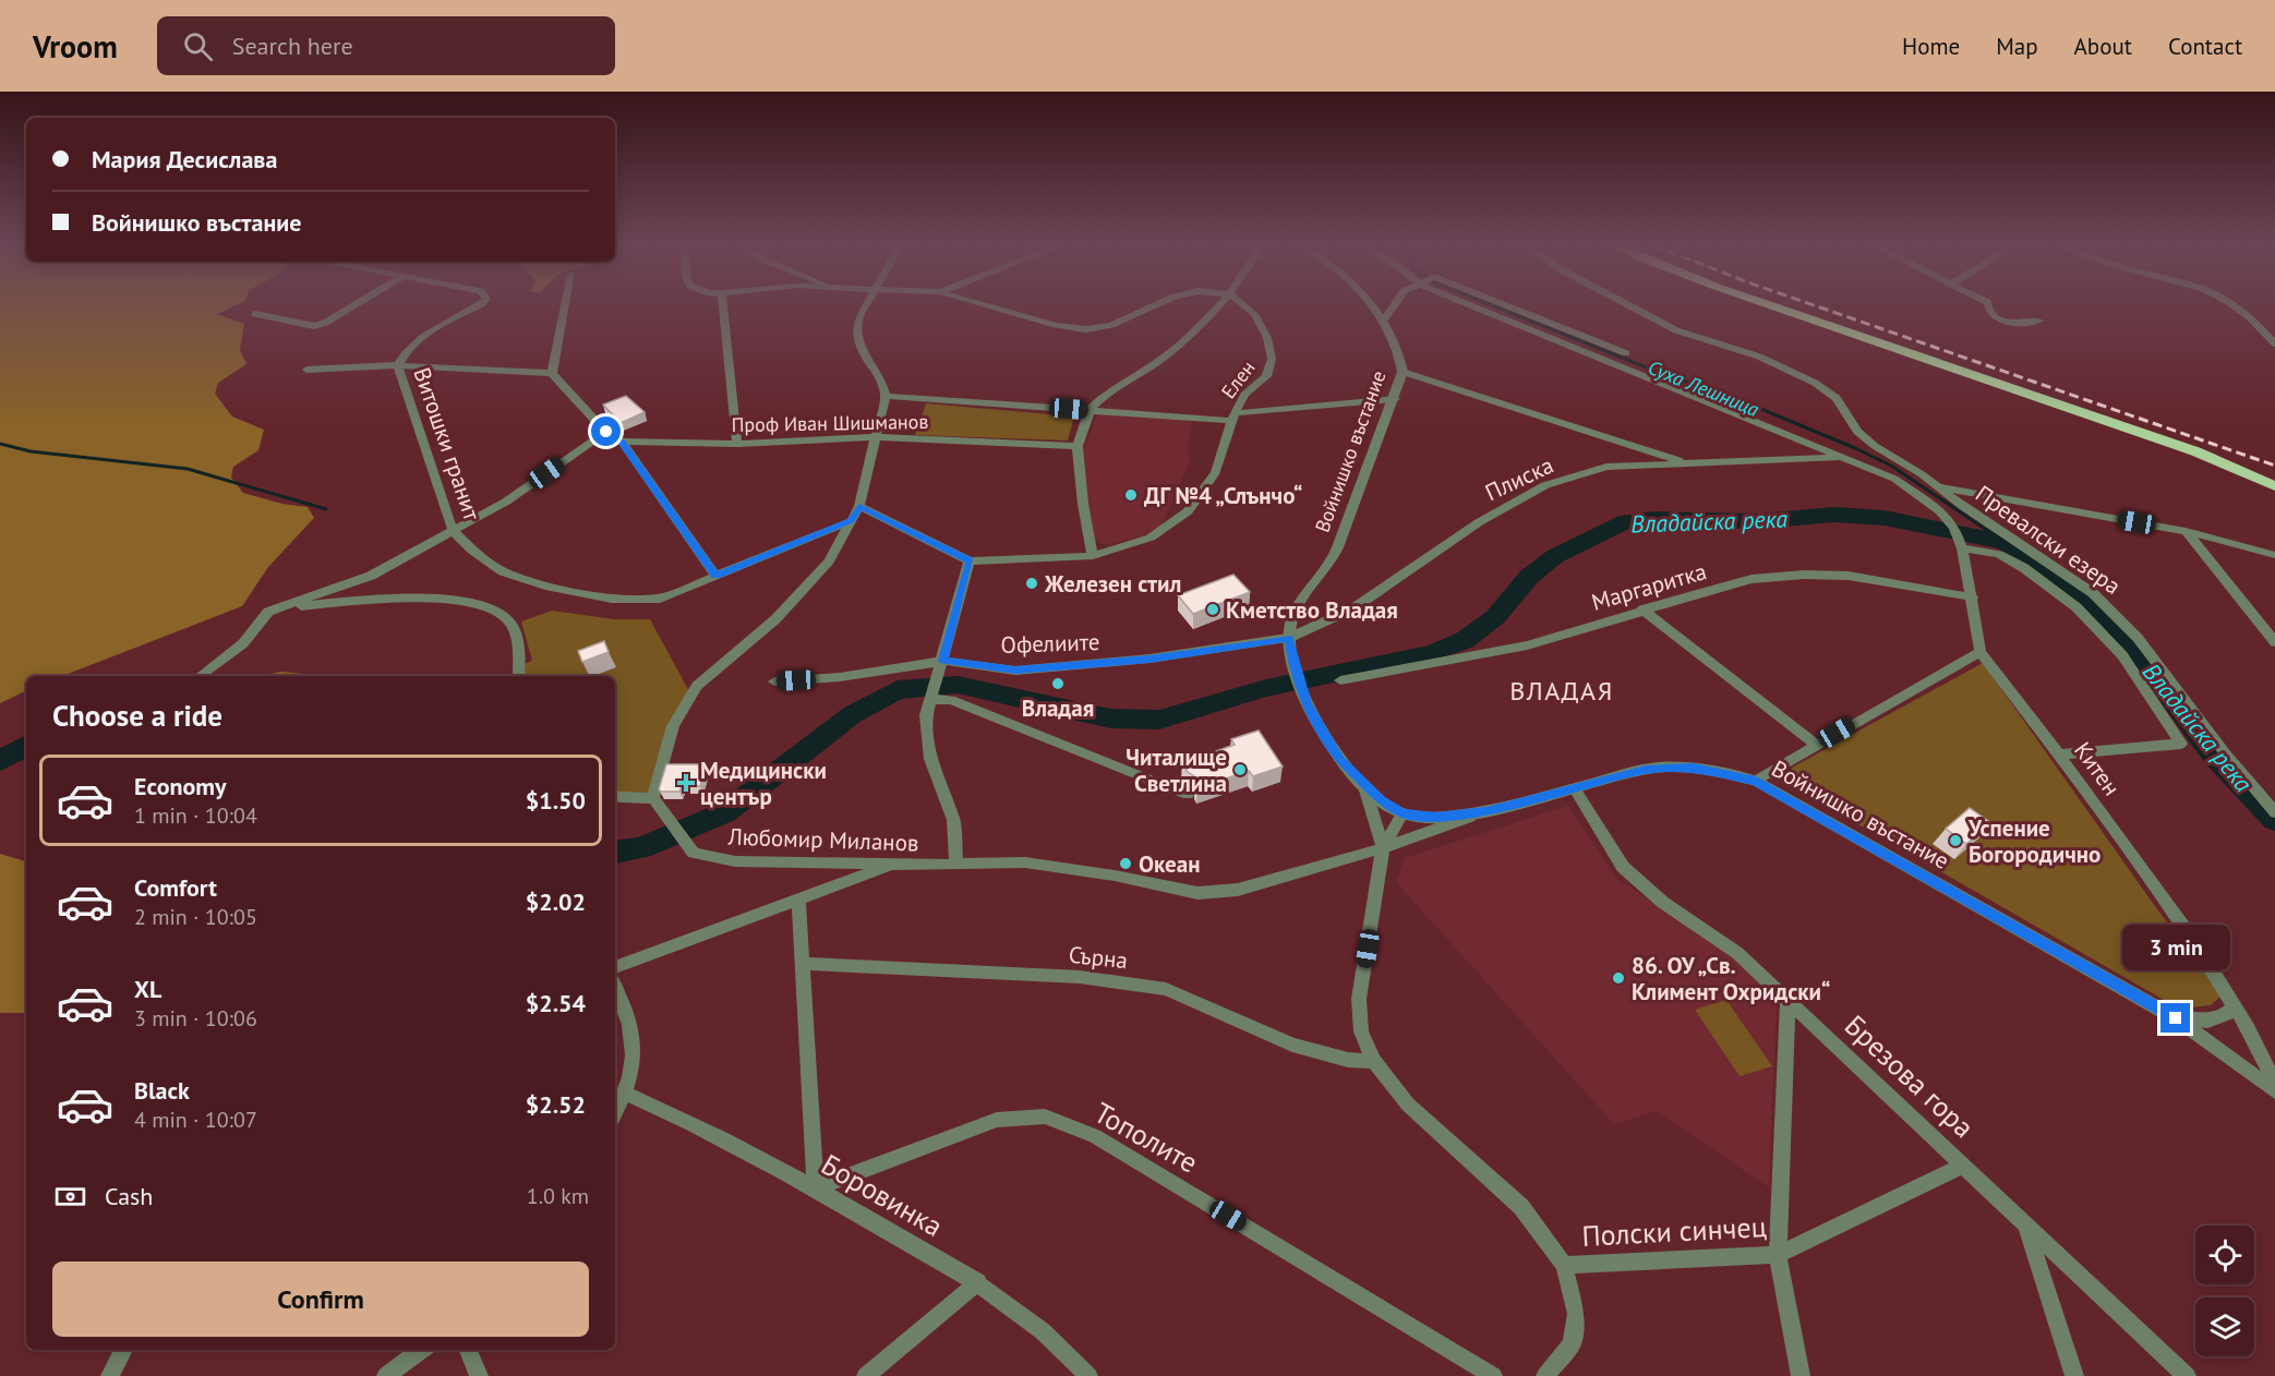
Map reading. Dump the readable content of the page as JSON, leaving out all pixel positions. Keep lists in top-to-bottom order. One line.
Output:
{"streets":{"street":["Елен","Проф Иван Шишманов","Витошки гранит","Войнишко въстание","Плиска","Превалски езера","Маргаритка","Офелиите","Китен","Любомир Миланов","Сърна","Брезова гора","Тополите","Боровинка","Полски синчец"]},"crossings":[["Войнишко въстание","Плиска"],["Войнишко въстание","Офелиите"],["Войнишко въстание","Любомир Миланов"],["Войнишко въстание","Брезова гора"],["Плиска","Офелиите"],["Маргаритка","Китен"],["Брезова гора","Полски синчец"],["Тополите","Боровинка"]],"districts":["ВЛАДАЯ"],"water":["Суха Лешница","Владайска река"],"places":{"other":["ДГ №4 „Слънчо“","Железен стил","Кметство Владая","Владая","Читалище Светлина","Успение Богородично","Океан","86. ОУ „Св. Климент Охридски“"],"health":["Медицински център"]},"page":{"header":"Vroom","search":"Search here","nav":["Home","Map","About","Contact"],"banner":["Мария Десислава","Войнишко въстание"],"heading":"Choose a ride","list":[{"name":"Economy","note":"1 min · 10:04","value":"$1.50"},{"name":"Comfort","note":"2 min · 10:05","value":"$2.02"},{"name":"XL","note":"3 min · 10:06","value":"$2.54"},{"name":"Black","note":"4 min · 10:07","value":"$2.52"}],"bubble":"3 min","pay":["Cash","1.0 km"],"buttons":"Confirm"}}
